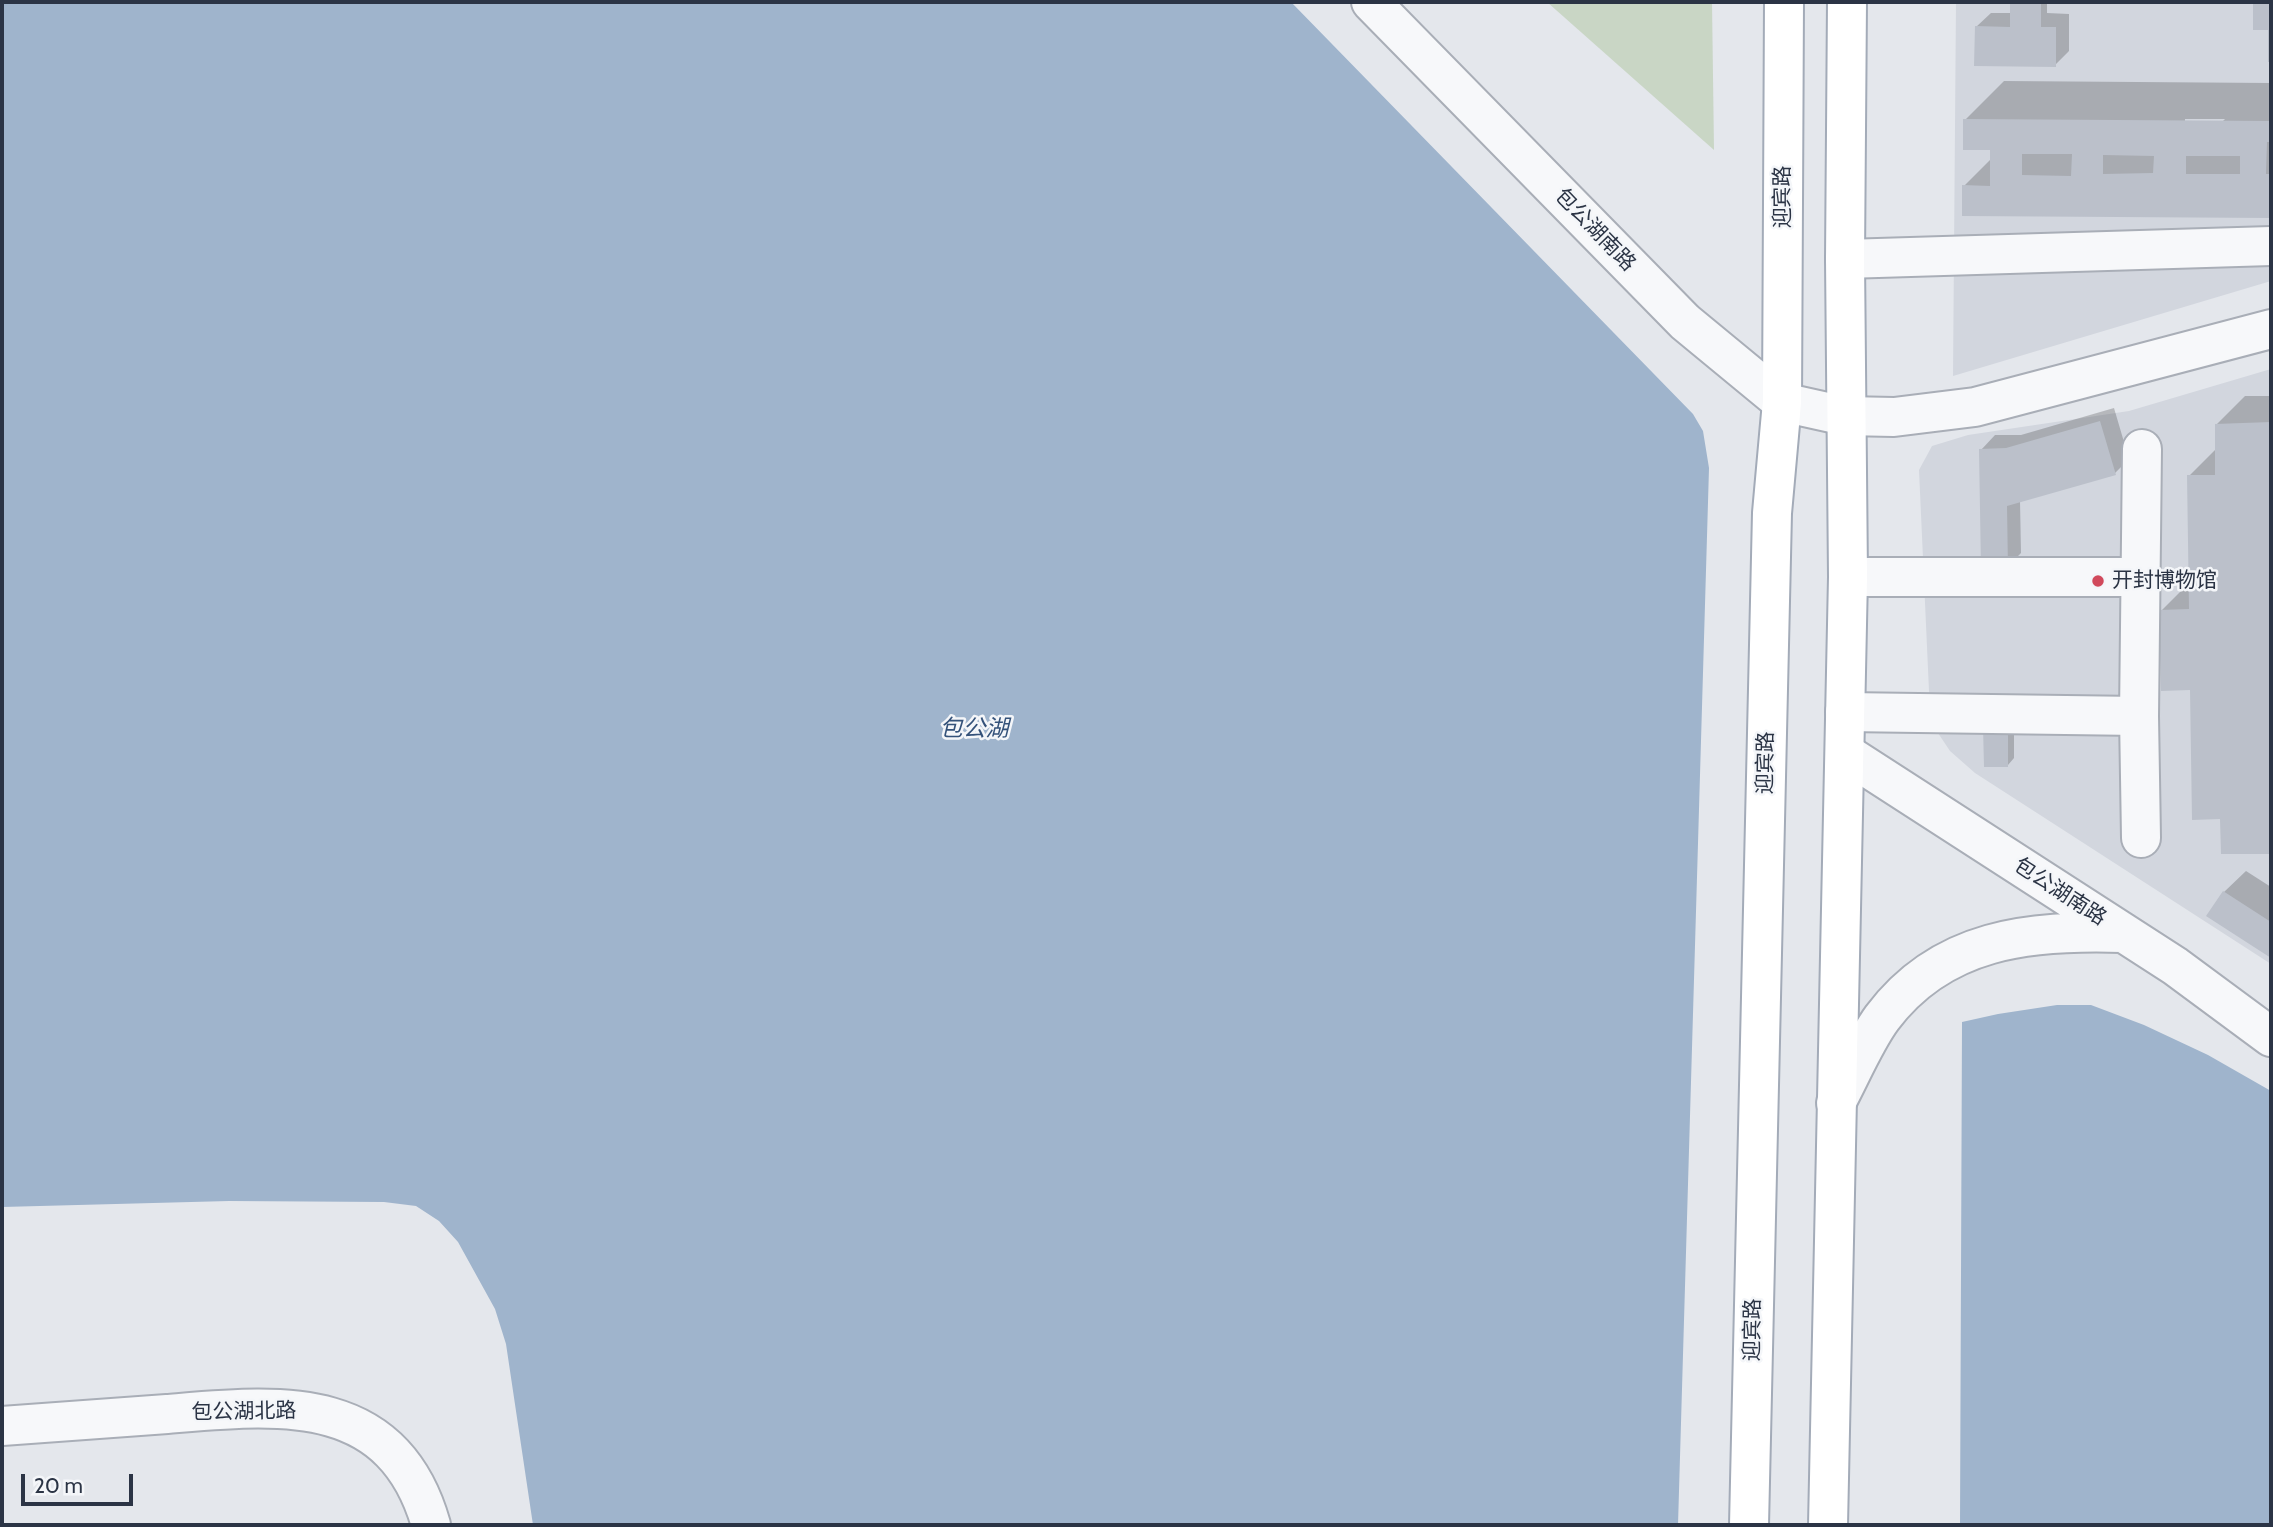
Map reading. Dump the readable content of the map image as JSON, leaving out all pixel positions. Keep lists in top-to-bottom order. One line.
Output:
{"streets":{"main road":["迎宾路"],"street":["包公湖南路","包公湖北路"]},"crossings":[["迎宾路","包公湖南路"]],"water":["包公湖"],"places":["开封博物馆"],"scale_bar":"20 m"}
